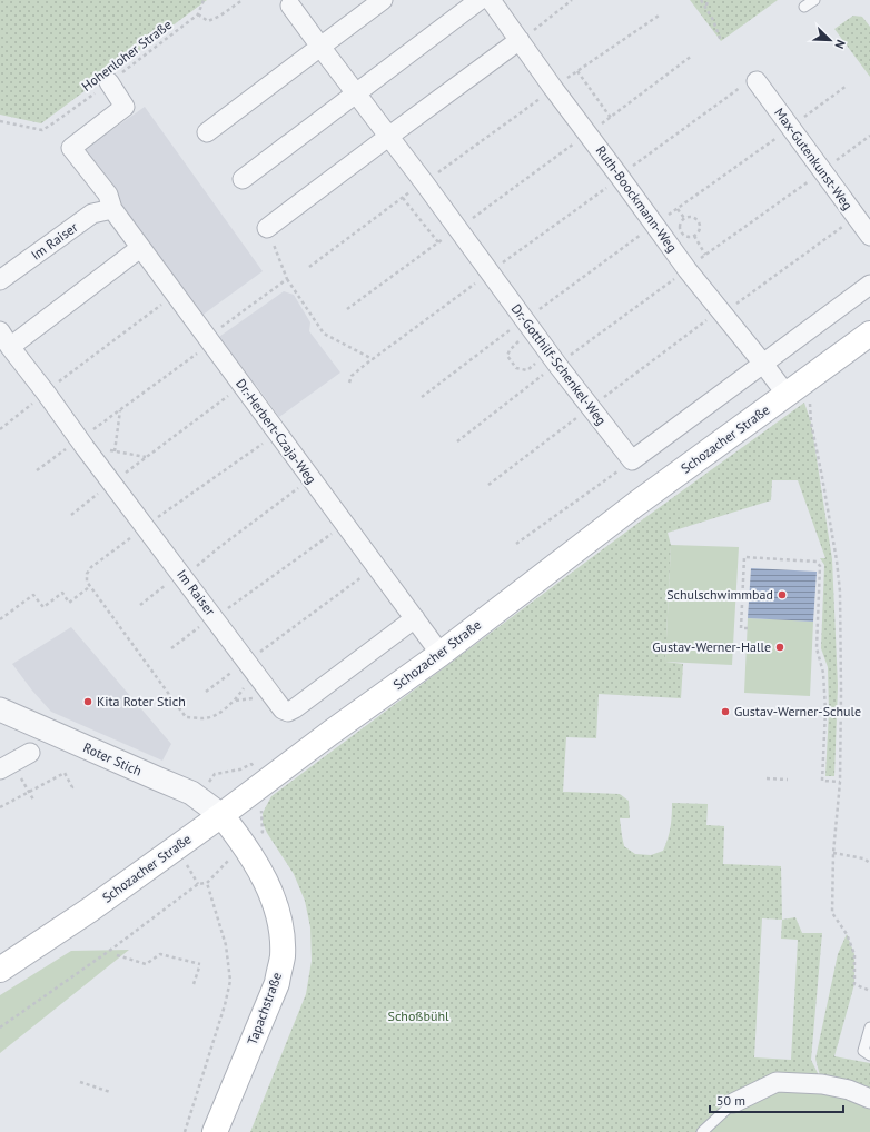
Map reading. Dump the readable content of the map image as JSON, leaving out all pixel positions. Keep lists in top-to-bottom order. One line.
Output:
{"streets":{"main road":["Schozacher Straße","Tapachstraße"],"street":["Max-Gutenkunst-Weg","Ruth-Boockmann-Weg","Im Raiser","Dr.-Gotthilf-Schenkel-Weg","Dr.-Herbert-Czaja-Weg","Roter Stich"],"path":["Hohenloher Straße"]},"crossings":[["Hohenloher Straße","Dr.-Herbert-Czaja-Weg"],["Ruth-Boockmann-Weg","Dr.-Gotthilf-Schenkel-Weg"],["Ruth-Boockmann-Weg","Schozacher Straße"],["Im Raiser","Dr.-Herbert-Czaja-Weg"],["Dr.-Herbert-Czaja-Weg","Schozacher Straße"],["Schozacher Straße","Roter Stich"],["Schozacher Straße","Tapachstraße"],["Roter Stich","Tapachstraße"]],"parks":["Schoßbühl"],"places":["Schulschwimmbad","Gustav-Werner-Halle","Kita Roter Stich","Gustav-Werner-Schule"],"scale_bar":"50 m","north":"bottom right"}
